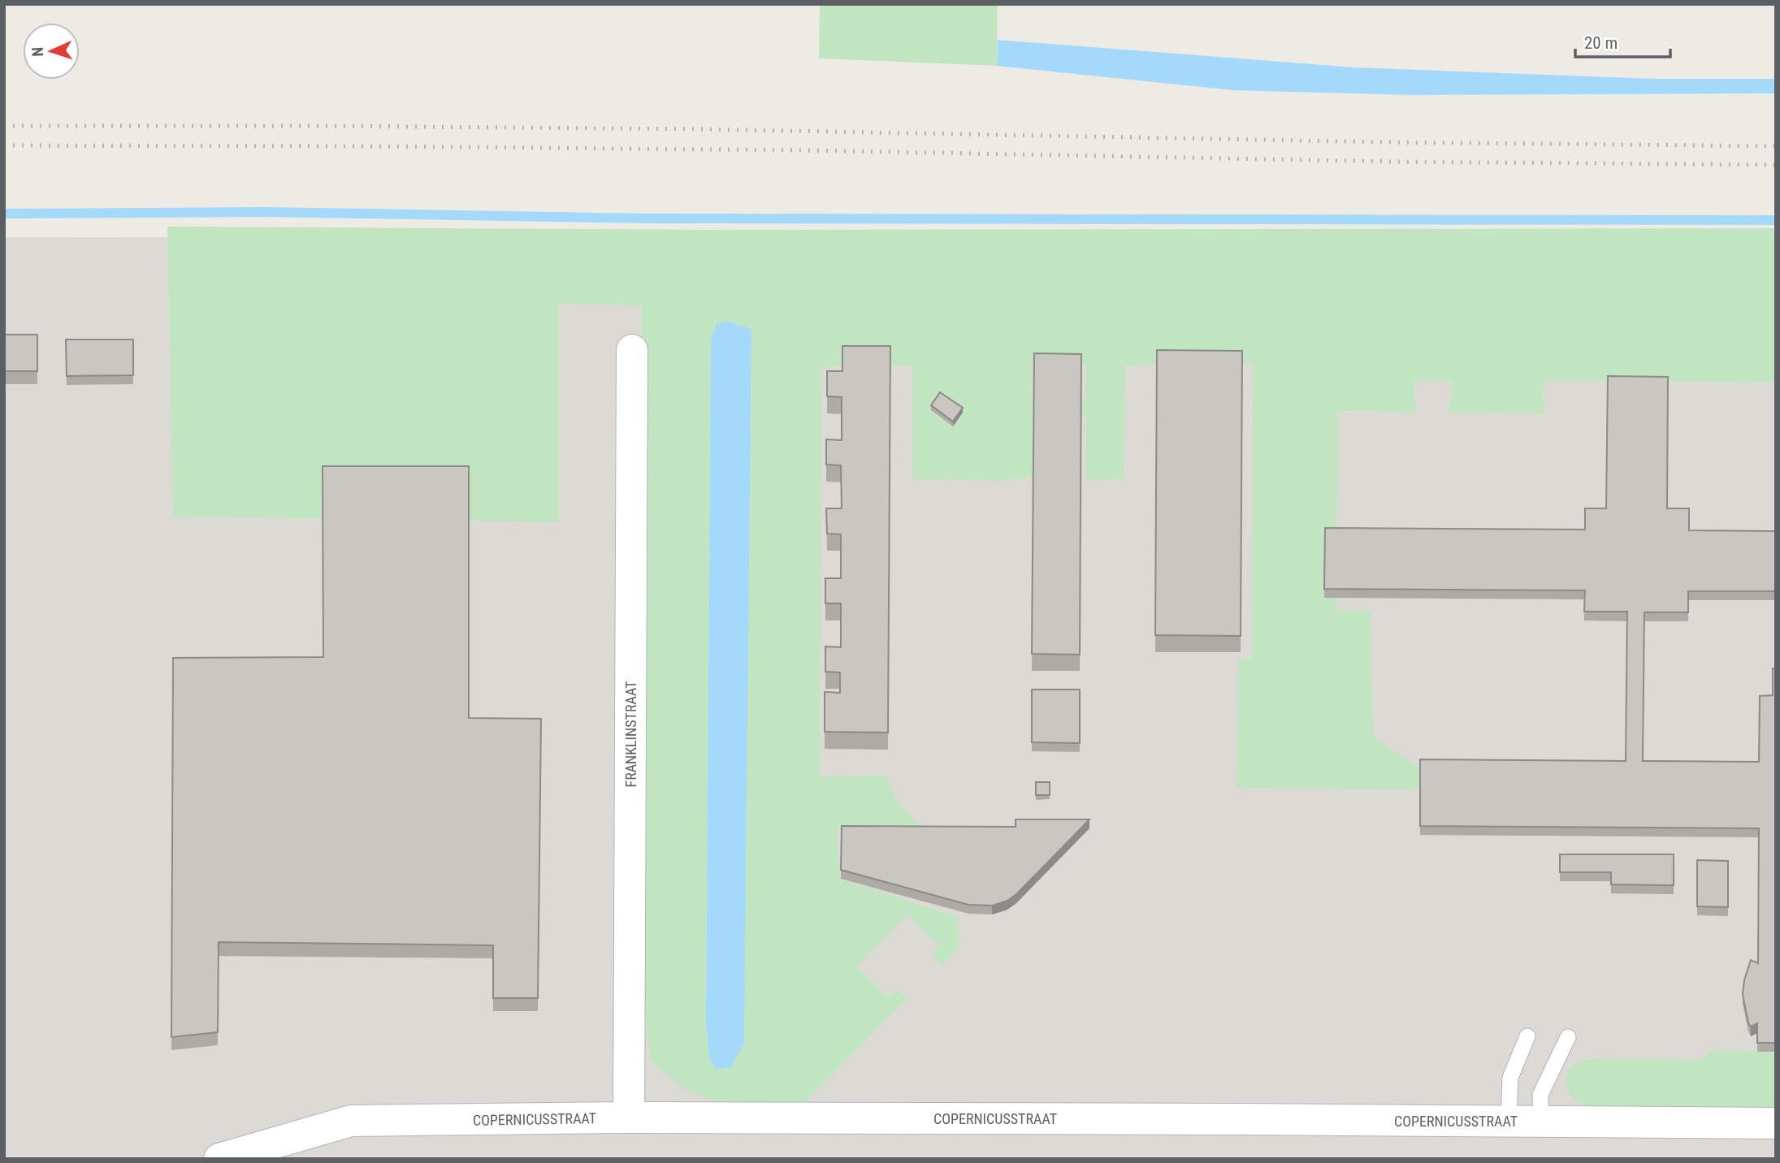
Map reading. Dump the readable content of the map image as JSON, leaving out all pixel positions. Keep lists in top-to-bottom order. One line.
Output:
{"streets":{"street":["FRANKLINSTRAAT","COPERNICUSSTRAAT"]},"crossings":[["FRANKLINSTRAAT","COPERNICUSSTRAAT"]],"scale_bar":"20 m","north":"left"}
